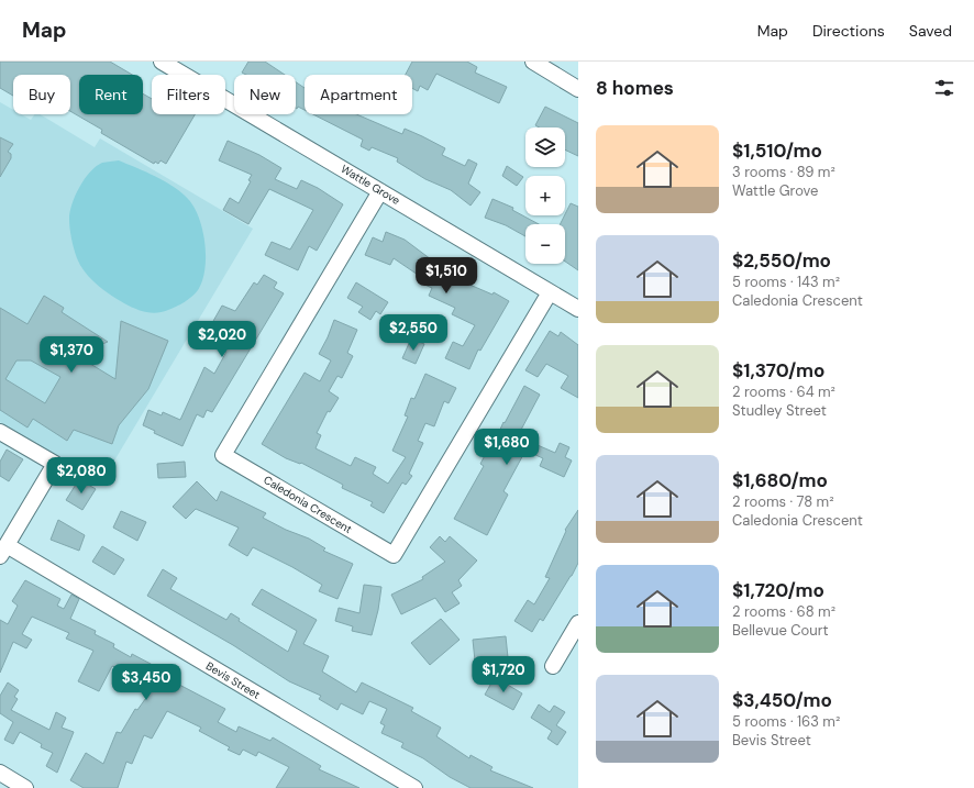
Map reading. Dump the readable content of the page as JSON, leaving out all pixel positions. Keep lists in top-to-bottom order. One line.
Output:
{"streets":{"street":["Wattle Grove","Caledonia Crescent","Bevis Street"]},"crossings":[["Wattle Grove","Caledonia Crescent"]],"page":{"header":"Map","nav":["Map","Directions","Saved"],"heading":"8 homes","chip":["Buy","Rent","Filters","New","Apartment"],"list":[{"name":"$1,510/mo","note":"3 rooms · 89 m² · Wattle Grove"},{"name":"$2,550/mo","note":"5 rooms · 143 m² · Caledonia Crescent"},{"name":"$1,370/mo","note":"2 rooms · 64 m² · Studley Street"},{"name":"$1,680/mo","note":"2 rooms · 78 m² · Caledonia Crescent"},{"name":"$1,720/mo","note":"2 rooms · 68 m² · Bellevue Court"},{"name":"$3,450/mo","note":"5 rooms · 163 m² · Bevis Street"}],"map_buttons":["+","−"],"price":["$1,510","$2,550","$2,020","$1,370","$1,680","$2,080","$1,720","$3,450"]}}
